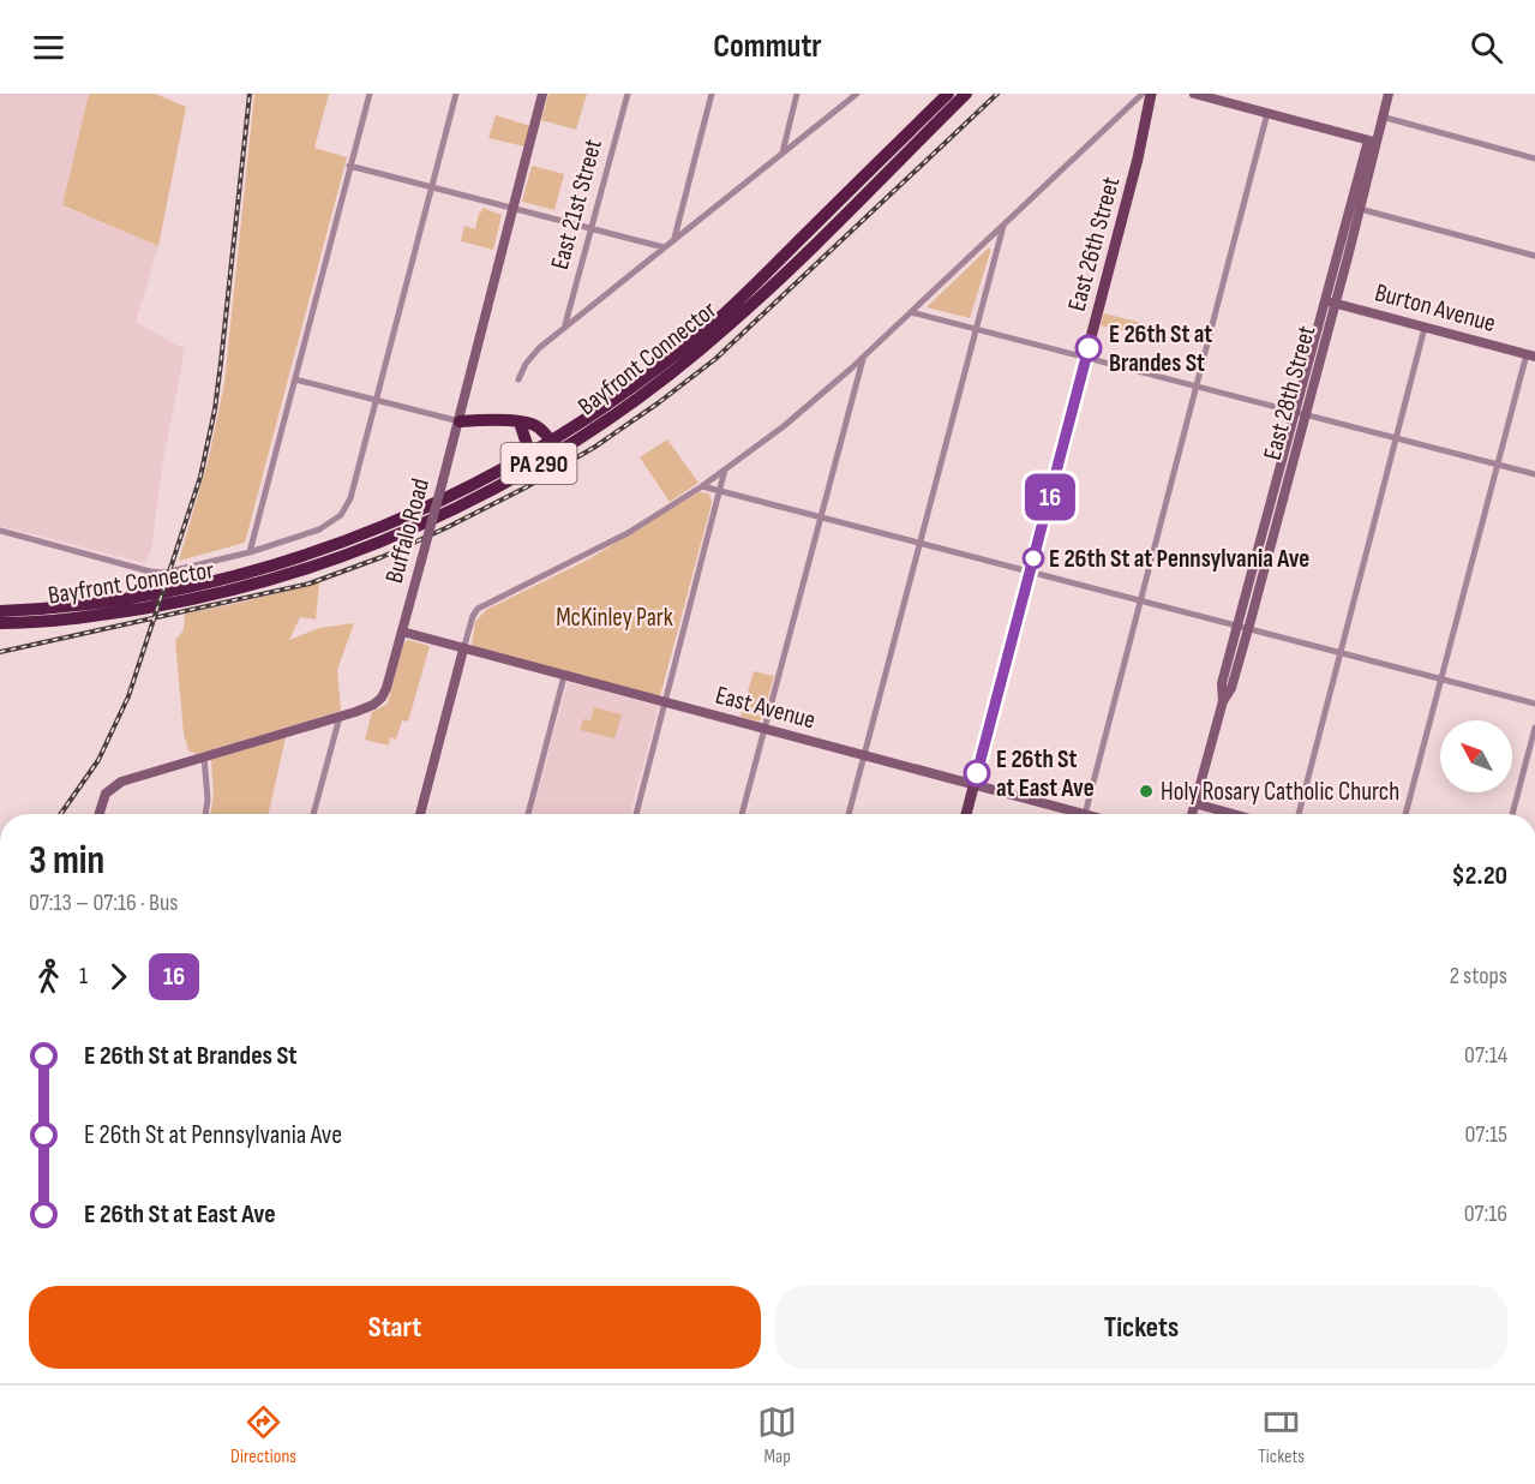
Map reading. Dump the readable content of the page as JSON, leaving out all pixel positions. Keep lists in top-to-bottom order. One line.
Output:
{"streets":{"highway":["Bayfront Connector","PA 290"],"main road":["East 26th Street"],"street":["East 21st Street","Burton Avenue","East 28th Street","Buffalo Road","East Avenue"]},"crossings":[["East 26th Street","East Avenue"],["Burton Avenue","East 28th Street"],["Buffalo Road","East Avenue"]],"parks":["McKinley Park"],"places":["E 26th St at Brandes St","E 26th St at Pennsylvania Ave","E 26th St at East Ave","Holy Rosary Catholic Church"],"lines":["bus line 16"],"north":"top left","page":{"header":"Commutr","on_map":"16","heading":["3 min","07:13 – 07:16 · Bus","$2.20"],"legs":["1","16","2 stops"],"list":[{"name":"E 26th St at Brandes St","value":"07:14"},{"name":"E 26th St at Pennsylvania Ave","value":"07:15"},{"name":"E 26th St at East Ave","value":"07:16"}],"buttons":["Start","Tickets"],"tabs":["Directions","Map","Tickets"]}}
